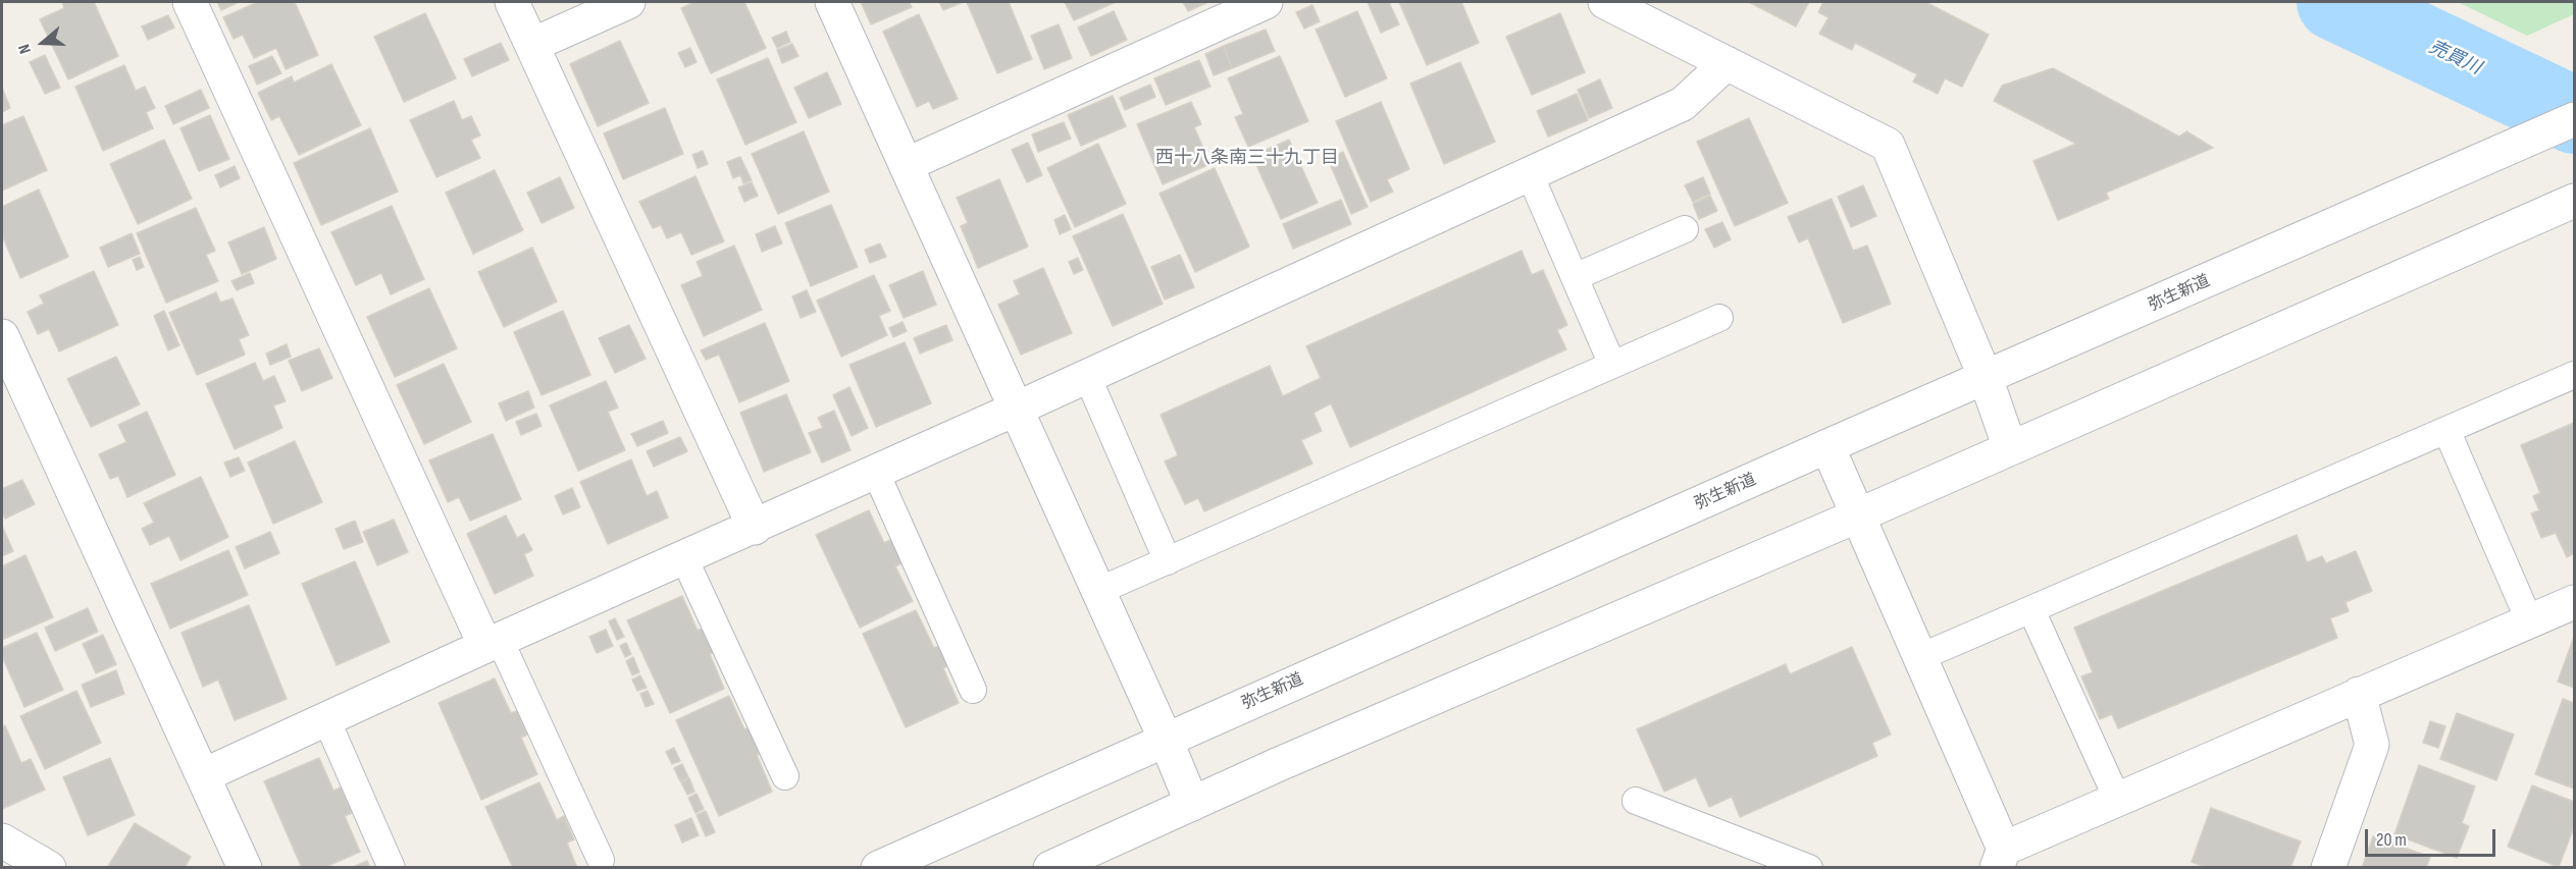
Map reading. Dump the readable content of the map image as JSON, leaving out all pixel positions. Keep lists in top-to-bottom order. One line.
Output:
{"streets":{"street":["弥生新道"]},"districts":["西十八条南三十九丁目"],"water":["売買川"],"scale_bar":"20 m","north":"left"}
